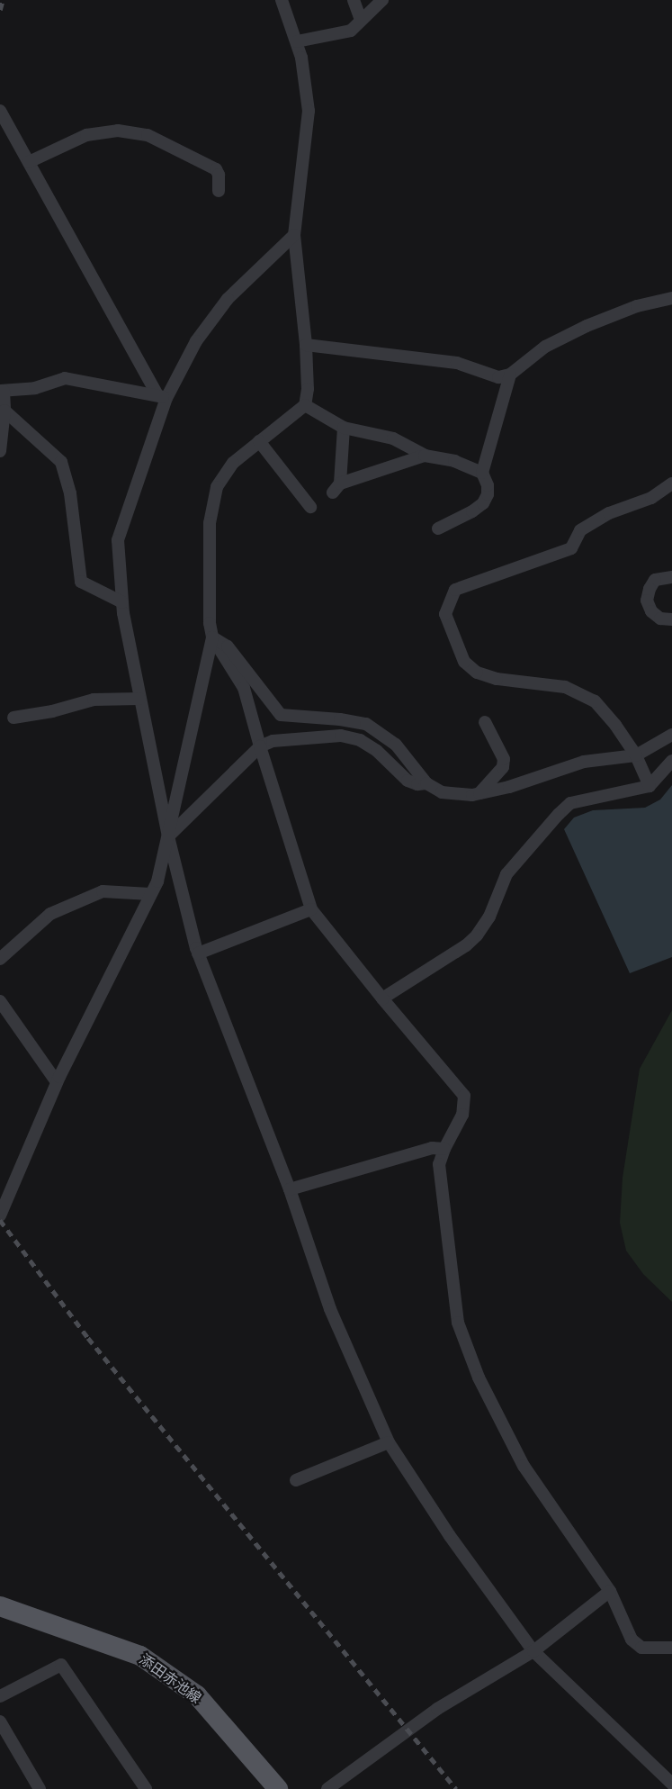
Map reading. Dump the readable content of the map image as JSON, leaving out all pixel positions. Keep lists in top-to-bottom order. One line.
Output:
{"streets":{"main road":["添田赤池線"]}}
